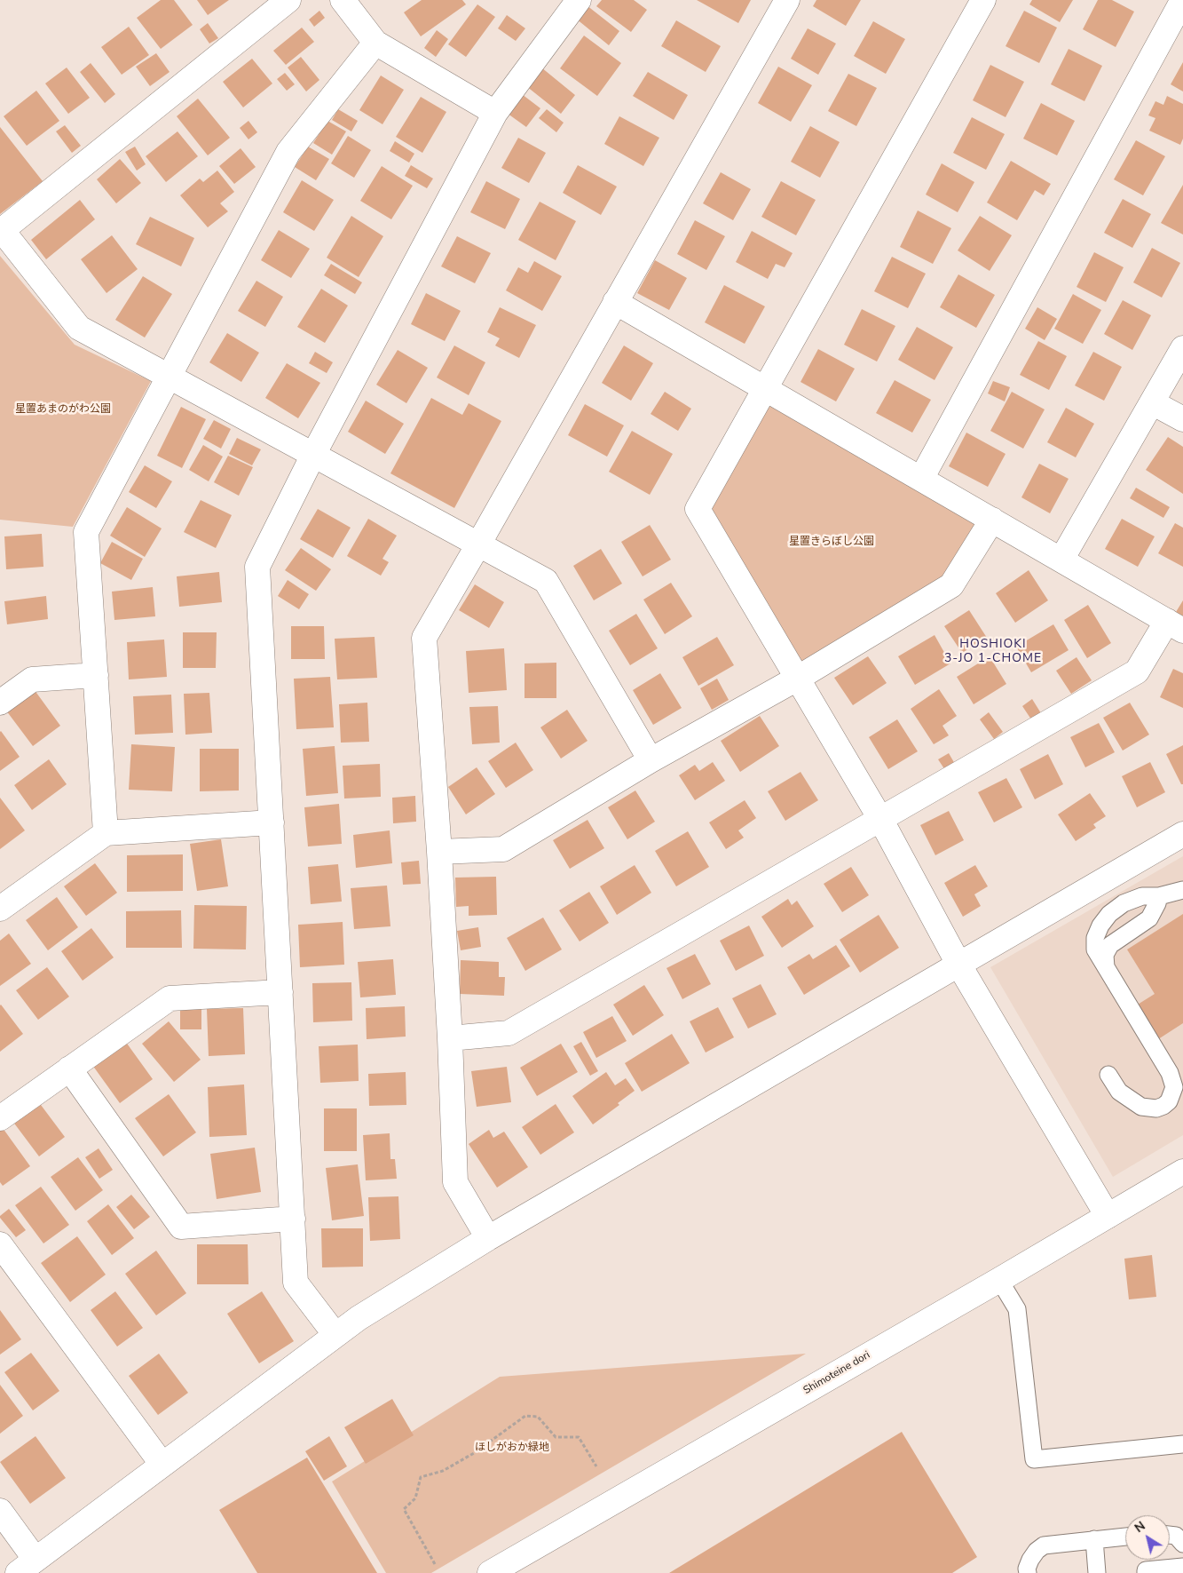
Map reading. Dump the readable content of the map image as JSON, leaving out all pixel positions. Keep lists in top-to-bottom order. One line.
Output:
{"streets":{"street":["Shimoteine dori"]},"districts":["HOSHIOKI 3-JO 1-CHOME"],"parks":["星置あまのがわ公園","星置きらぼし公園","ほしがおか緑地"],"north":"top left"}
